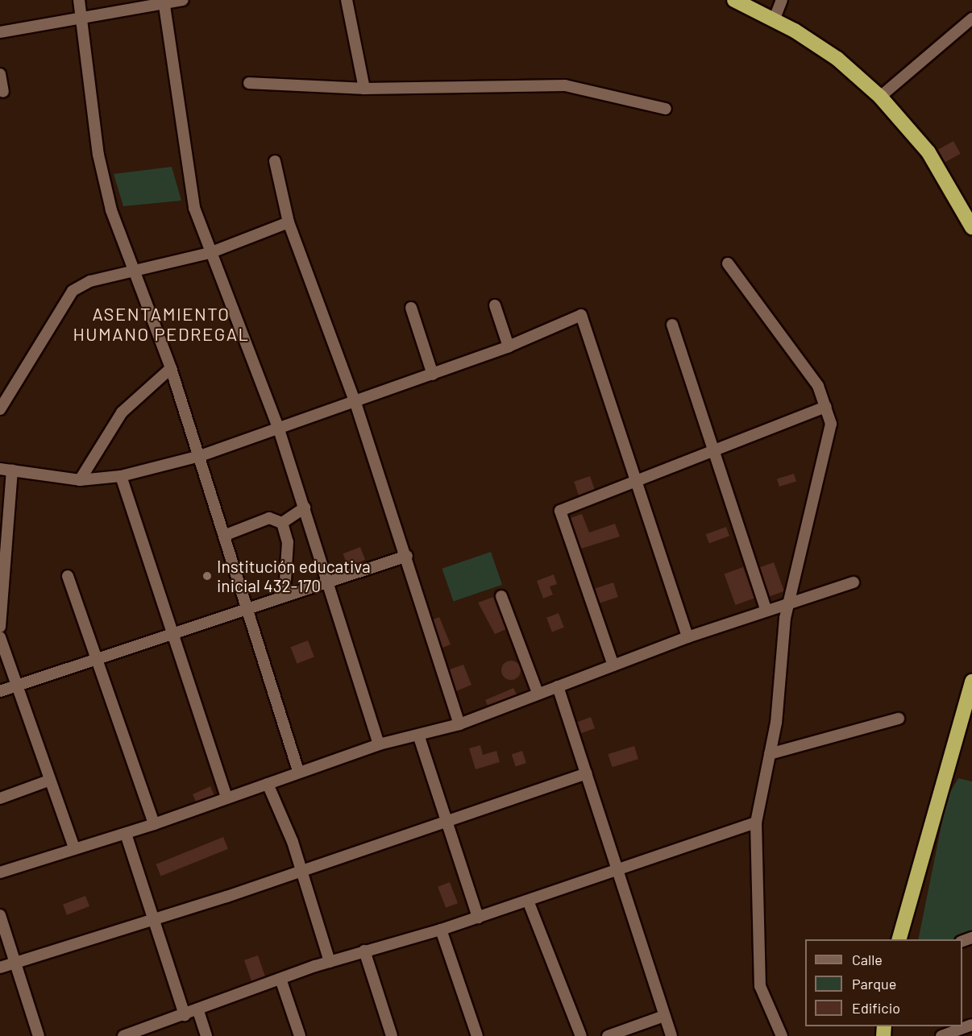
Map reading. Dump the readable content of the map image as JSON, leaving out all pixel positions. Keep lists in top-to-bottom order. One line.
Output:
{"districts":["ASENTAMIENTO HUMANO PEDREGAL"],"places":["Institución educativa inicial 432-170"],"legend":["Calle","Parque","Edificio"]}
